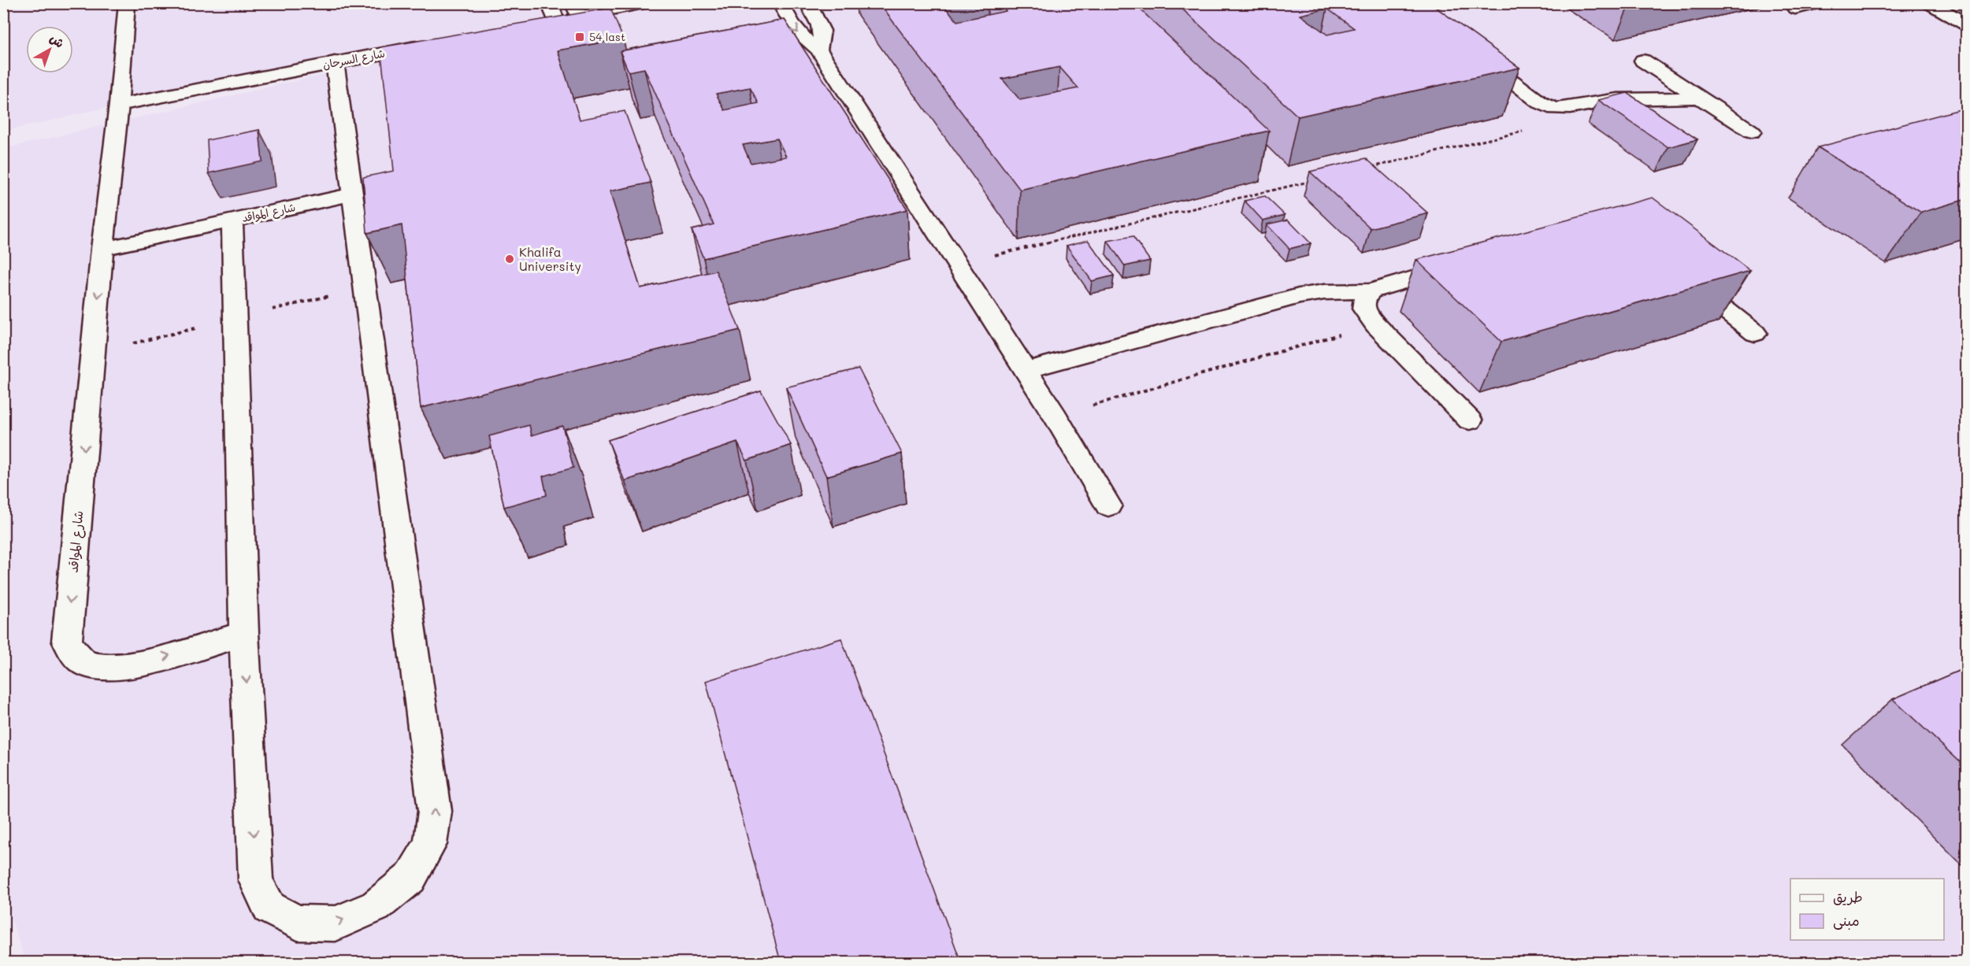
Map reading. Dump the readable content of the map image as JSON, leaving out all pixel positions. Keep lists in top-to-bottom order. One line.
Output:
{"streets":{"street":["شارع السرحان","شارع المواقد"]},"crossings":[["شارع السرحان","شارع المواقد"]],"places":{"transit":["54 last"],"other":["Khalifa University"]},"legend":["طريق","مبنى"],"north":"top right"}
